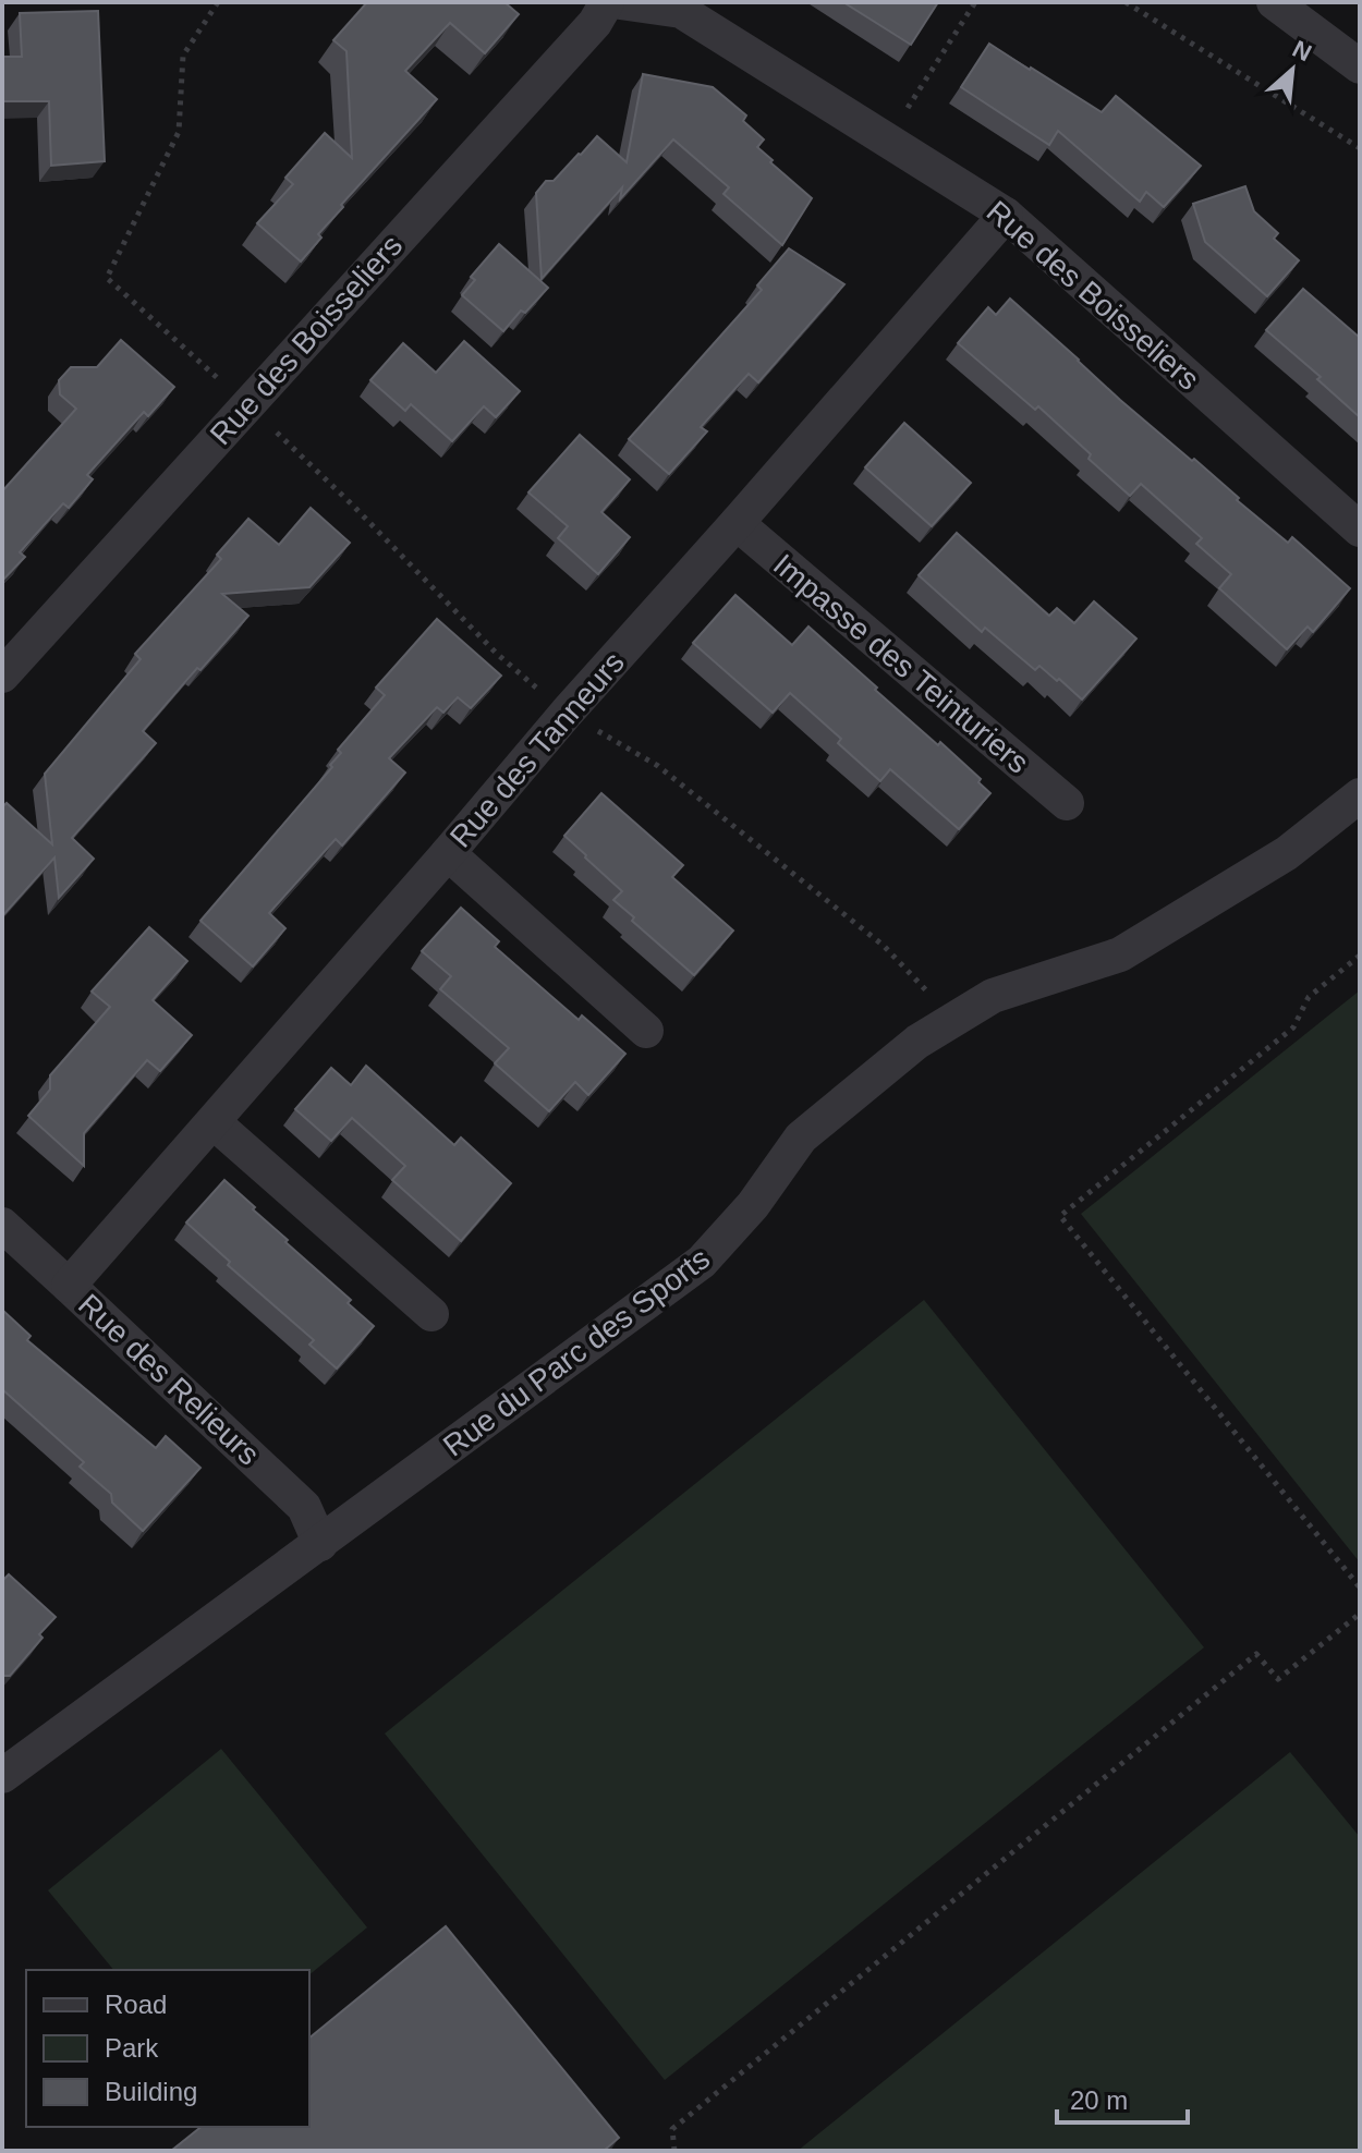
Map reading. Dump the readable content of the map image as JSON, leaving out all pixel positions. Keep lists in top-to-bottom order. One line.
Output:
{"streets":{"street":["Rue des Boisseliers","Impasse des Teinturiers","Rue des Tanneurs","Rue du Parc des Sports","Rue des Relieurs"]},"crossings":[["Rue des Boisseliers","Rue des Tanneurs"],["Impasse des Teinturiers","Rue des Tanneurs"],["Rue des Tanneurs","Rue des Relieurs"],["Rue du Parc des Sports","Rue des Relieurs"]],"legend":["Road","Park","Building"],"scale_bar":"20 m","north":"top right"}
